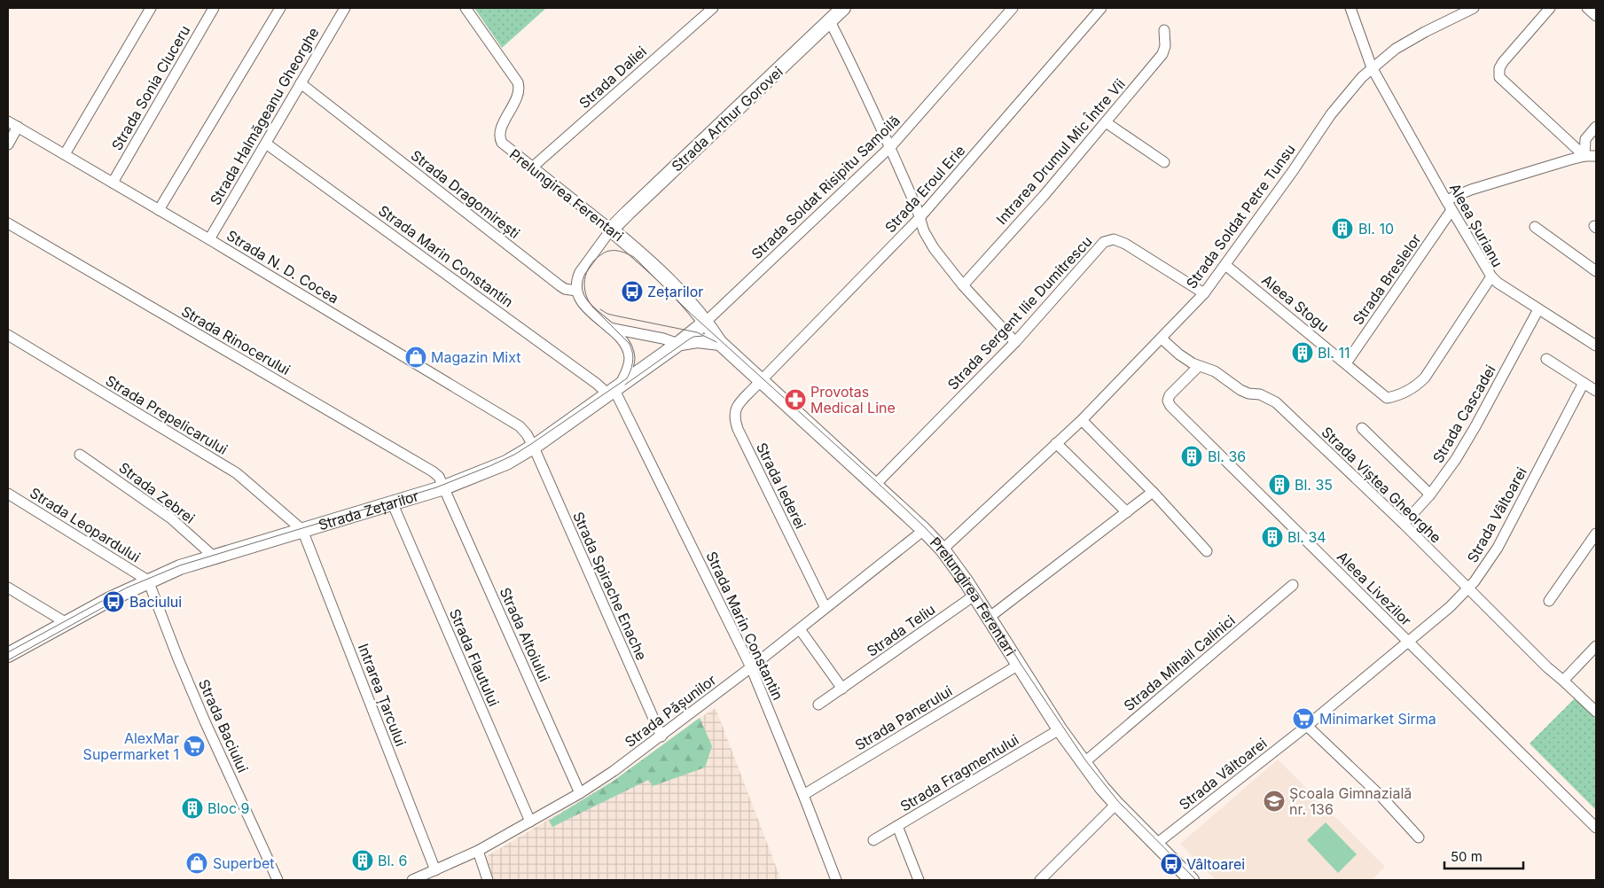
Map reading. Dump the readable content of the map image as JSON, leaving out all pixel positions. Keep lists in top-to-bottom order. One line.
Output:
{"streets":{"main road":["Strada Arthur Gorovei","Prelungirea Ferentari","Strada Zețarilor"],"street":["Strada Daliei","Strada Sonia Cluceru","Strada Halmăgeanu Gheorghe","Intrarea Drumul Mic Între Vii","Strada Soldat Risipitu Samoilă","Strada Eroul Erie","Strada Dragomirești","Strada Soldat Petre Tunsu","Aleea Șurianu","Strada Marin Constantin","Strada N. D. Cocea","Strada Breslelor","Aleea Stogu","Strada Sergent Ilie Dumitrescu","Strada Rinocerului","Strada Cascadei","Strada Prepelicarului","Strada Viștea Gheorghe","Strada Iederei","Strada Zebrei","Strada Vâltoarei","Strada Leopardului","Strada Spirache Enache","Aleea Livezilor","Strada Teliu","Strada Altoiului","Strada Flautului","Strada Mihail Calinici","Intrarea Țarcului","Strada Pășunilor","Strada Panerului","Strada Baciului","Strada Fragmentului"]},"crossings":[["Strada Daliei","Prelungirea Ferentari"],["Strada Sonia Cluceru","Strada N. D. Cocea"],["Strada Halmăgeanu Gheorghe","Strada Dragomirești"],["Strada Halmăgeanu Gheorghe","Strada Marin Constantin"],["Strada Halmăgeanu Gheorghe","Strada N. D. Cocea"],["Strada Arthur Gorovei","Prelungirea Ferentari"],["Strada Soldat Risipitu Samoilă","Prelungirea Ferentari"],["Strada Soldat Risipitu Samoilă","Strada Zețarilor"],["Strada Eroul Erie","Prelungirea Ferentari"],["Strada Eroul Erie","Strada Iederei"],["Prelungirea Ferentari","Strada Soldat Petre Tunsu"],["Prelungirea Ferentari","Strada Sergent Ilie Dumitrescu"],["Prelungirea Ferentari","Strada Iederei"],["Prelungirea Ferentari","Strada Zețarilor"],["Prelungirea Ferentari","Strada Vâltoarei"],["Prelungirea Ferentari","Strada Teliu"],["Prelungirea Ferentari","Strada Mihail Calinici"],["Prelungirea Ferentari","Strada Pășunilor"],["Prelungirea Ferentari","Strada Panerului"],["Prelungirea Ferentari","Strada Fragmentului"],["Strada Soldat Petre Tunsu","Aleea Șurianu"],["Strada Soldat Petre Tunsu","Aleea Stogu"],["Strada Soldat Petre Tunsu","Strada Sergent Ilie Dumitrescu"],["Strada Soldat Petre Tunsu","Strada Viștea Gheorghe"],["Aleea Șurianu","Strada Breslelor"],["Aleea Șurianu","Aleea Stogu"],["Strada Marin Constantin","Strada Zețarilor"],["Strada Marin Constantin","Strada Pășunilor"],["Strada Marin Constantin","Strada Panerului"],["Strada N. D. Cocea","Strada Zețarilor"],["Strada N. D. Cocea","Strada Spirache Enache"],["Strada Breslelor","Aleea Stogu"],["Strada Rinocerului","Strada Zețarilor"],["Strada Rinocerului","Strada Altoiului"],["Strada Cascadei","Strada Viștea Gheorghe"],["Strada Prepelicarului","Strada Zețarilor"],["Strada Prepelicarului","Intrarea Țarcului"],["Strada Viștea Gheorghe","Strada Vâltoarei"],["Strada Viștea Gheorghe","Aleea Livezilor"],["Strada Iederei","Strada Pășunilor"],["Strada Zebrei","Strada Zețarilor"],["Strada Zețarilor","Strada Leopardului"],["Strada Zețarilor","Strada Spirache Enache"],["Strada Zețarilor","Strada Altoiului"],["Strada Zețarilor","Strada Flautului"],["Strada Zețarilor","Intrarea Țarcului"],["Strada Zețarilor","Strada Baciului"],["Strada Vâltoarei","Aleea Livezilor"],["Strada Leopardului","Strada Baciului"],["Strada Spirache Enache","Strada Pășunilor"],["Strada Altoiului","Strada Pășunilor"],["Strada Flautului","Strada Pășunilor"],["Intrarea Țarcului","Strada Pășunilor"]],"places":{"building":["Bl. 10","Bl. 11","Bl. 36","Bl. 35","Bl. 34","Bloc 9","Bl. 6"],"bus stop":["Zețarilor","Baciului","Vâltoarei"],"shop":["Magazin Mixt","Superbet"],"pharmacy":["Provotas Medical Line"],"supermarket":["Minimarket Sirma","AlexMar Supermarket 1"],"school or university":["Școala Gimnazială nr. 136"]},"scale_bar":"50 m"}
